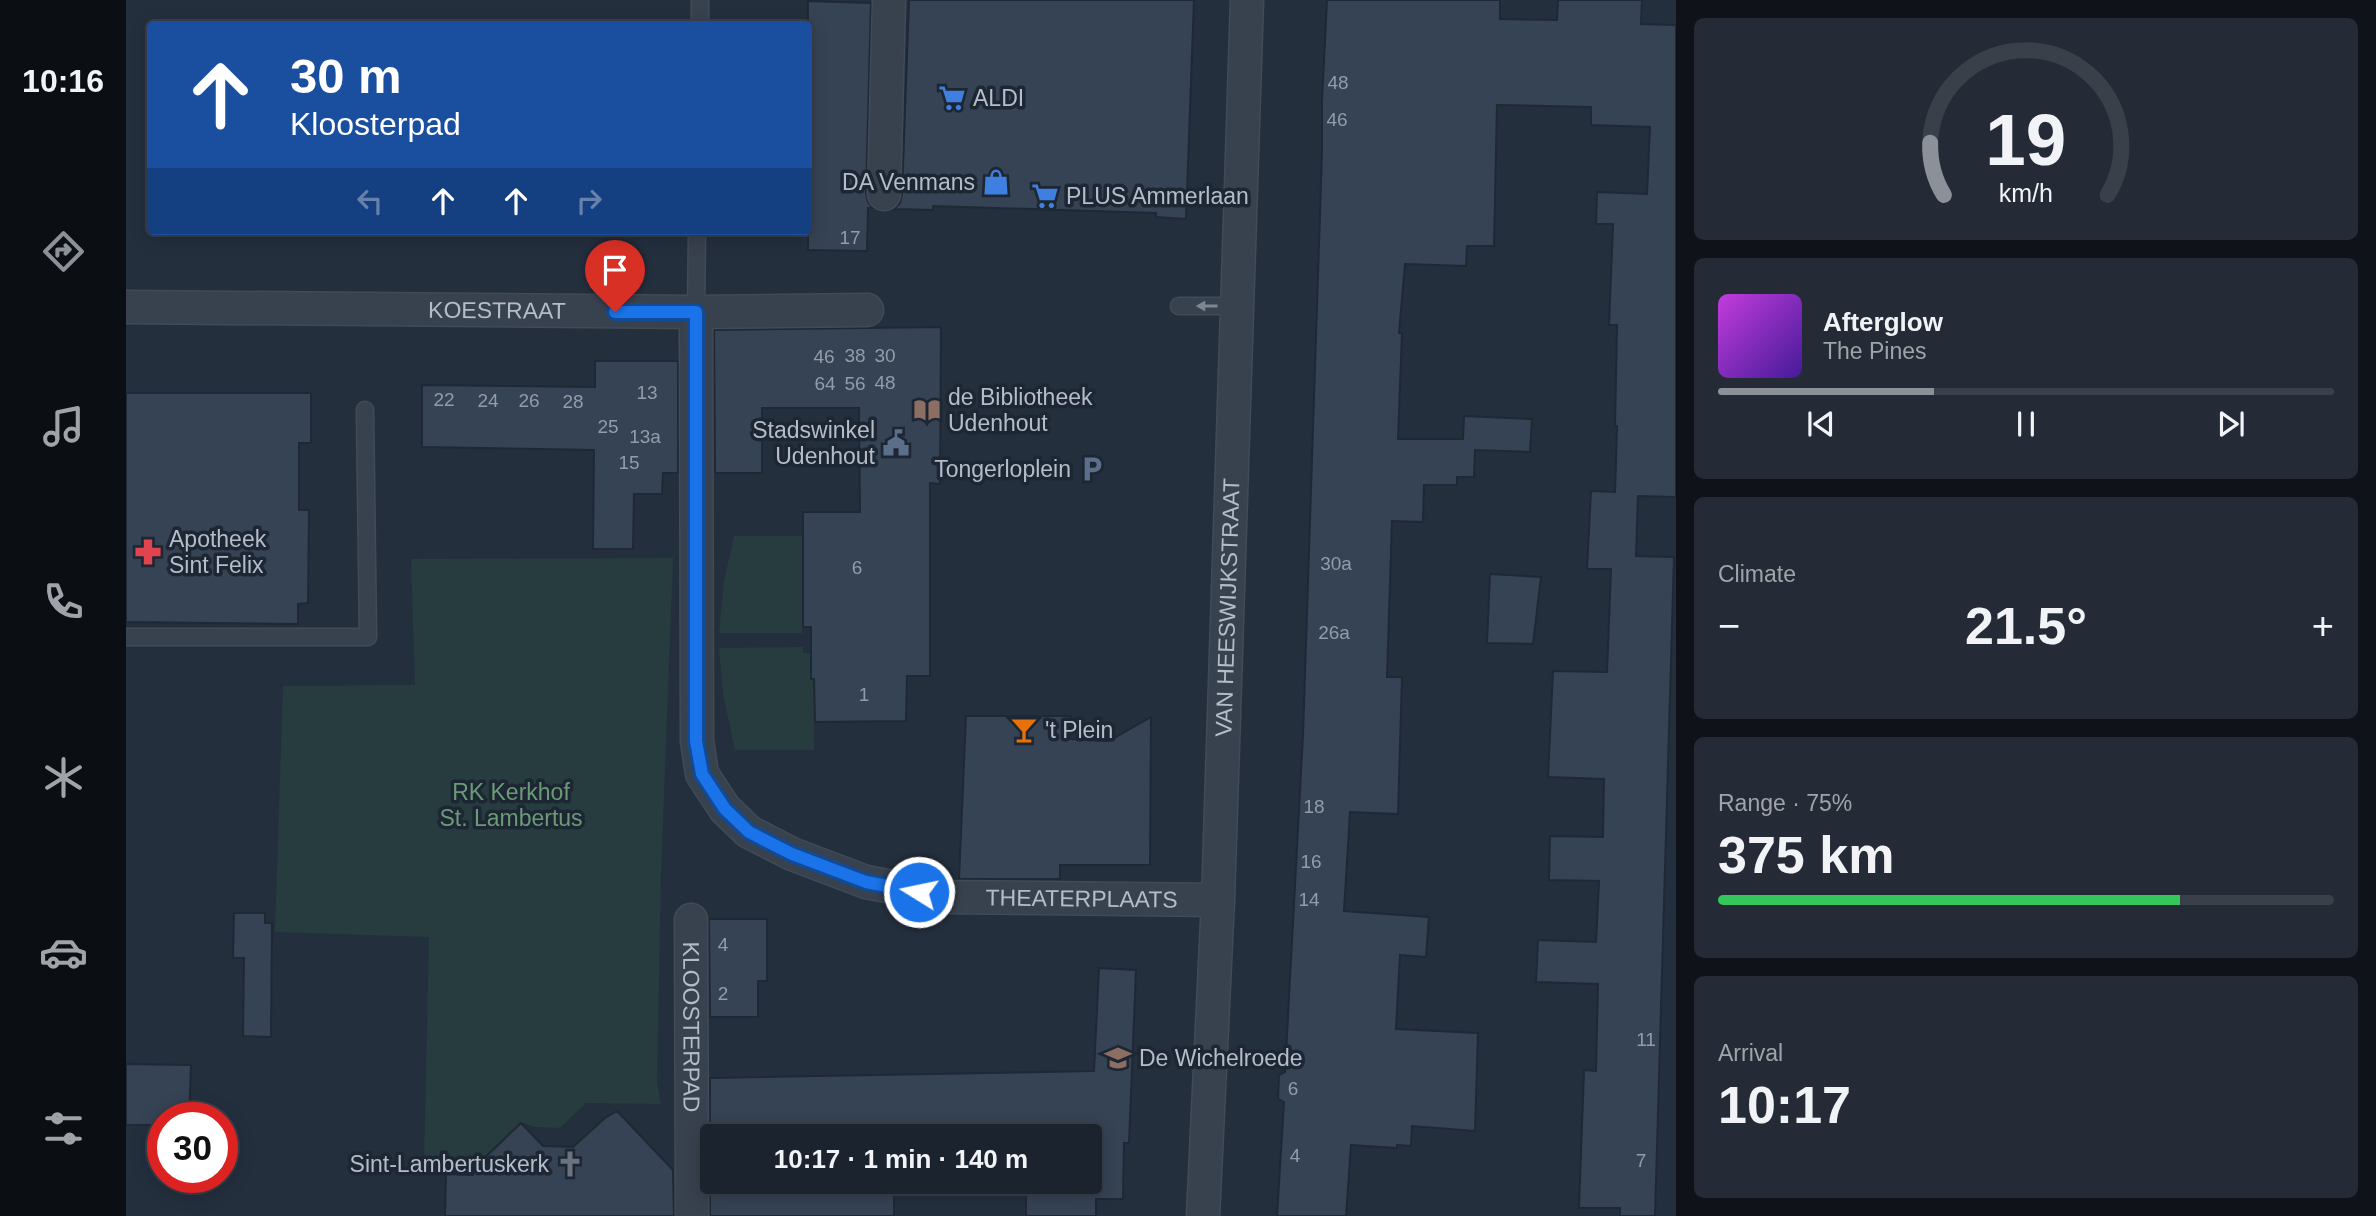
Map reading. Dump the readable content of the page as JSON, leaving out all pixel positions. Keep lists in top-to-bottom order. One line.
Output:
{"streets":{"street":["KOESTRAAT","VAN HEESWIJKSTRAAT","THEATERPLAATS","KLOOSTERPAD"]},"crossings":[["KOESTRAAT","THEATERPLAATS"],["VAN HEESWIJKSTRAAT","THEATERPLAATS"]],"parks":["RK Kerkhof St. Lambertus"],"places":{"supermarket":["ALDI","PLUS Ammerlaan"],"shop":["DA Venmans"],"library":["de Bibliotheek Udenhout"],"public building":["Stadswinkel Udenhout"],"parking":["Tongerloplein"],"pharmacy":["Apotheek Sint Felix"],"bar":["'t Plein"],"school or university":["De Wichelroede"],"church":["Sint-Lambertuskerk"]},"house_numbers":["48","46","17","38","30","46","48","64","56","13","22","24","26","28","25","13a","15","30a","6","26a","1","18","16","14","4","2","11","6","4","7"],"page":{"tabs":"10:16","turn":["30 m","Kloosterpad"],"song":["Afterglow","The Pines"],"tile":["Climate",["Range · 75%","375 km"],["Arrival","10:17"]],"heat":["−","21.5°","+"],"limit":"30","trip":"10:17 · 1 min · 140 m","gauge":["19","km/h"]}}
